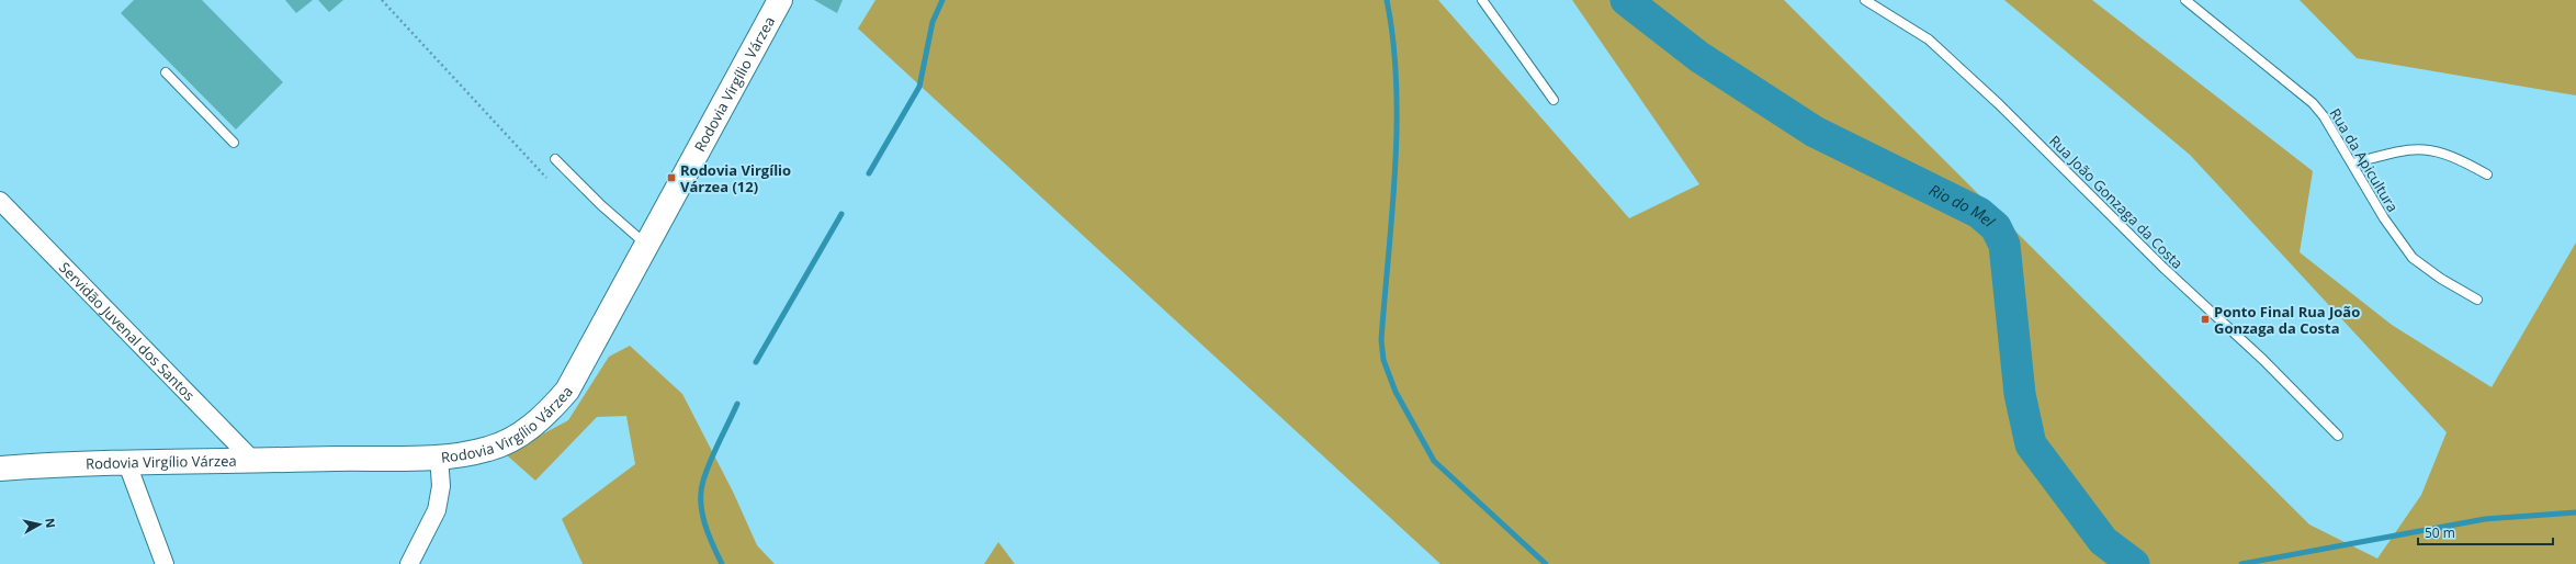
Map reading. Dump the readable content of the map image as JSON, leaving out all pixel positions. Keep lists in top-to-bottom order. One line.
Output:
{"streets":{"main road":["Rodovia Virgílio Várzea"],"street":["Servidão Juvenal dos Santos"],"lane":["Rua da Apicultura","Rua João Gonzaga da Costa"]},"crossings":[["Rodovia Virgílio Várzea","Servidão Juvenal dos Santos"]],"water":["Rio do Mel"],"places":{"transit":["Rodovia Virgílio Várzea (12)","Ponto Final Rua João Gonzaga da Costa"]},"scale_bar":"50 m","north":"right"}
